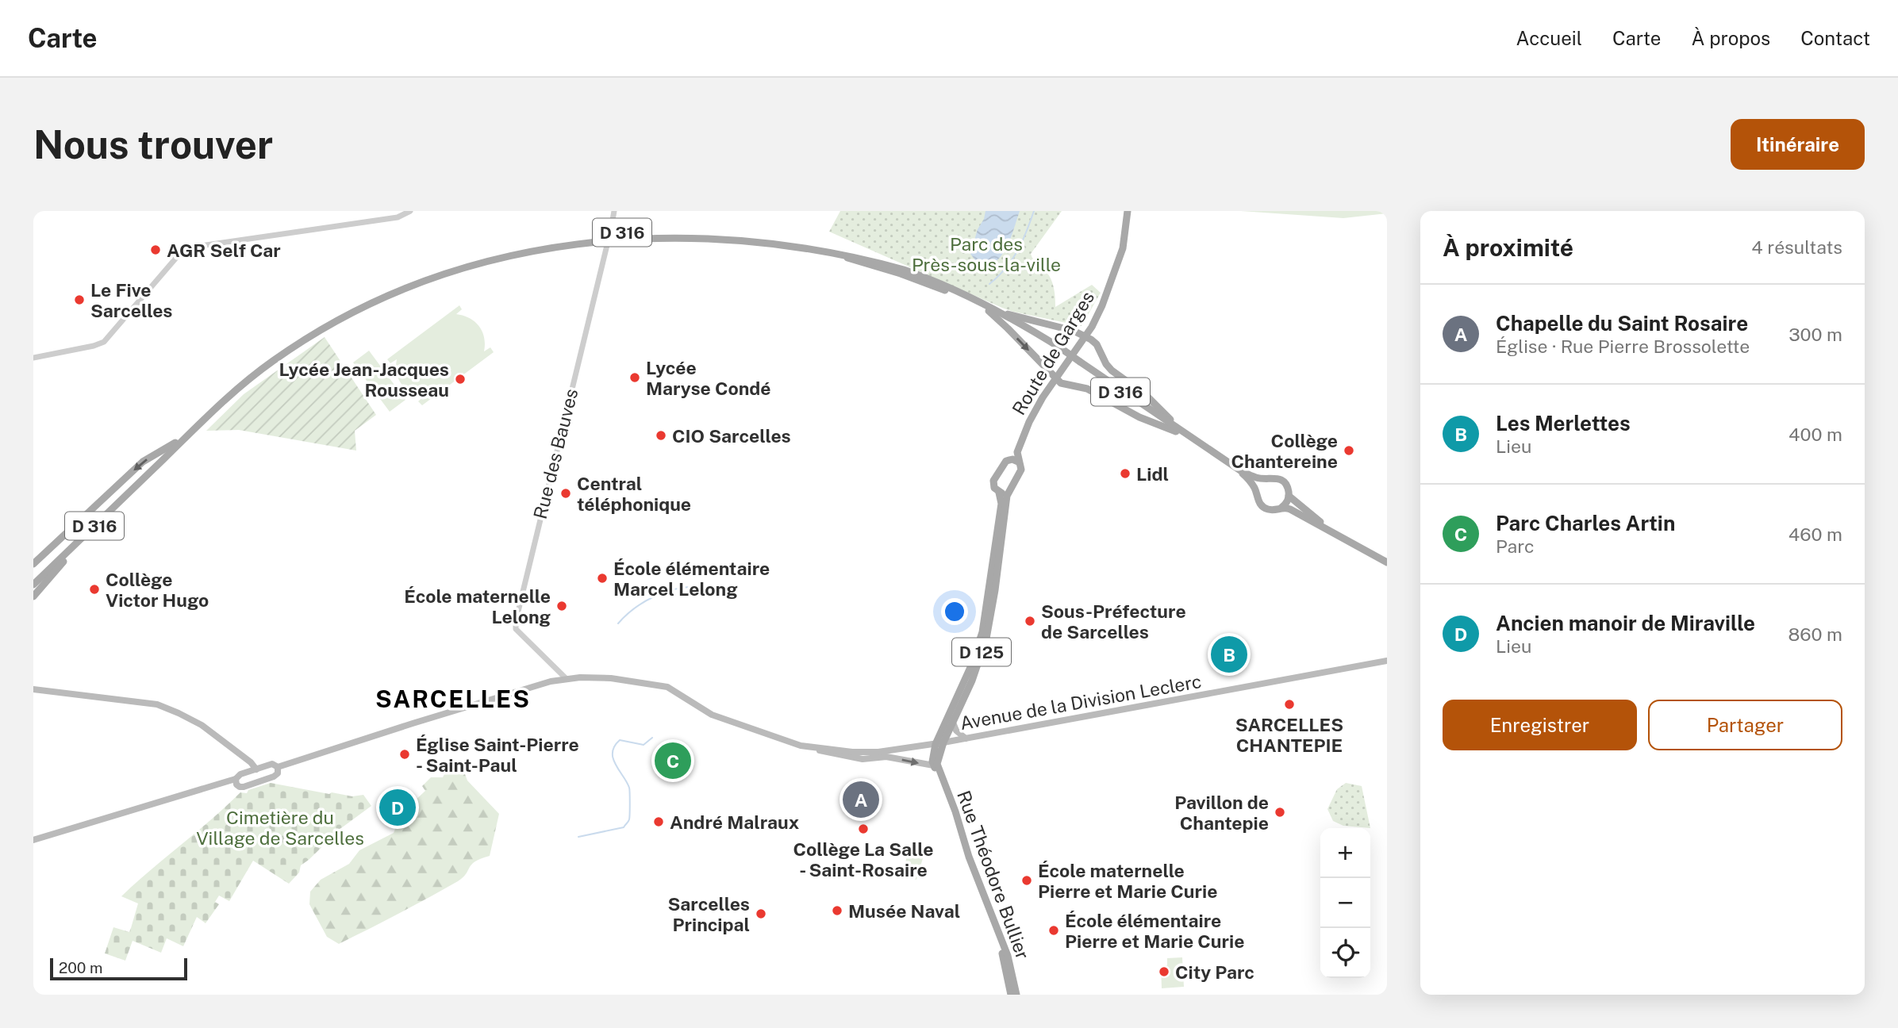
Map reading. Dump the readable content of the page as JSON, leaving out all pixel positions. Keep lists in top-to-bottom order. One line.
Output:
{"streets":{"main road":["D 316","Route de Garges","D 125","Avenue de la Division Leclerc","Rue Théodore Bullier"],"street":["Rue des Bauves"]},"crossings":[["Route de Garges","D 125"],["D 125","Avenue de la Division Leclerc"],["D 125","Rue Théodore Bullier"]],"districts":["SARCELLES"],"parks":["Parc des Près-sous-la-ville","Cimetière du Village de Sarcelles"],"places":["AGR Self Car","Le Five Sarcelles","Lycée Maryse Condé","Lycée Jean-Jacques Rousseau","CIO Sarcelles","Collège Chantereine","Lidl","Central téléphonique","École élémentaire Marcel Lelong","Collège Victor Hugo","École maternelle Lelong","Sous-Préfecture de Sarcelles","SARCELLES CHANTEPIE","Église Saint-Pierre - Saint-Paul","Pavillon de Chantepie","André Malraux","Collège La Salle - Saint-Rosaire","École maternelle Pierre et Marie Curie","Musée Naval","Sarcelles Principal","École élémentaire Pierre et Marie Curie","City Parc"],"scale_bar":"200 m","page":{"header":"Carte","nav":["Accueil","Carte","À propos","Contact"],"buttons":["Itinéraire",["Enregistrer","Partager"]],"title":"Nous trouver","heading":["À proximité","4 résultats"],"list":[{"mark":"A","name":"Chapelle du Saint Rosaire","note":"Église · Rue Pierre Brossolette","value":"300 m"},{"mark":"B","name":"Les Merlettes","note":"Lieu","value":"400 m"},{"mark":"C","name":"Parc Charles Artin","note":"Parc","value":"460 m"},{"mark":"D","name":"Ancien manoir de Miraville","note":"Lieu","value":"860 m"}],"pins":["B","C","A","D"],"map_buttons":["+","−"],"scale":"200 m"}}
